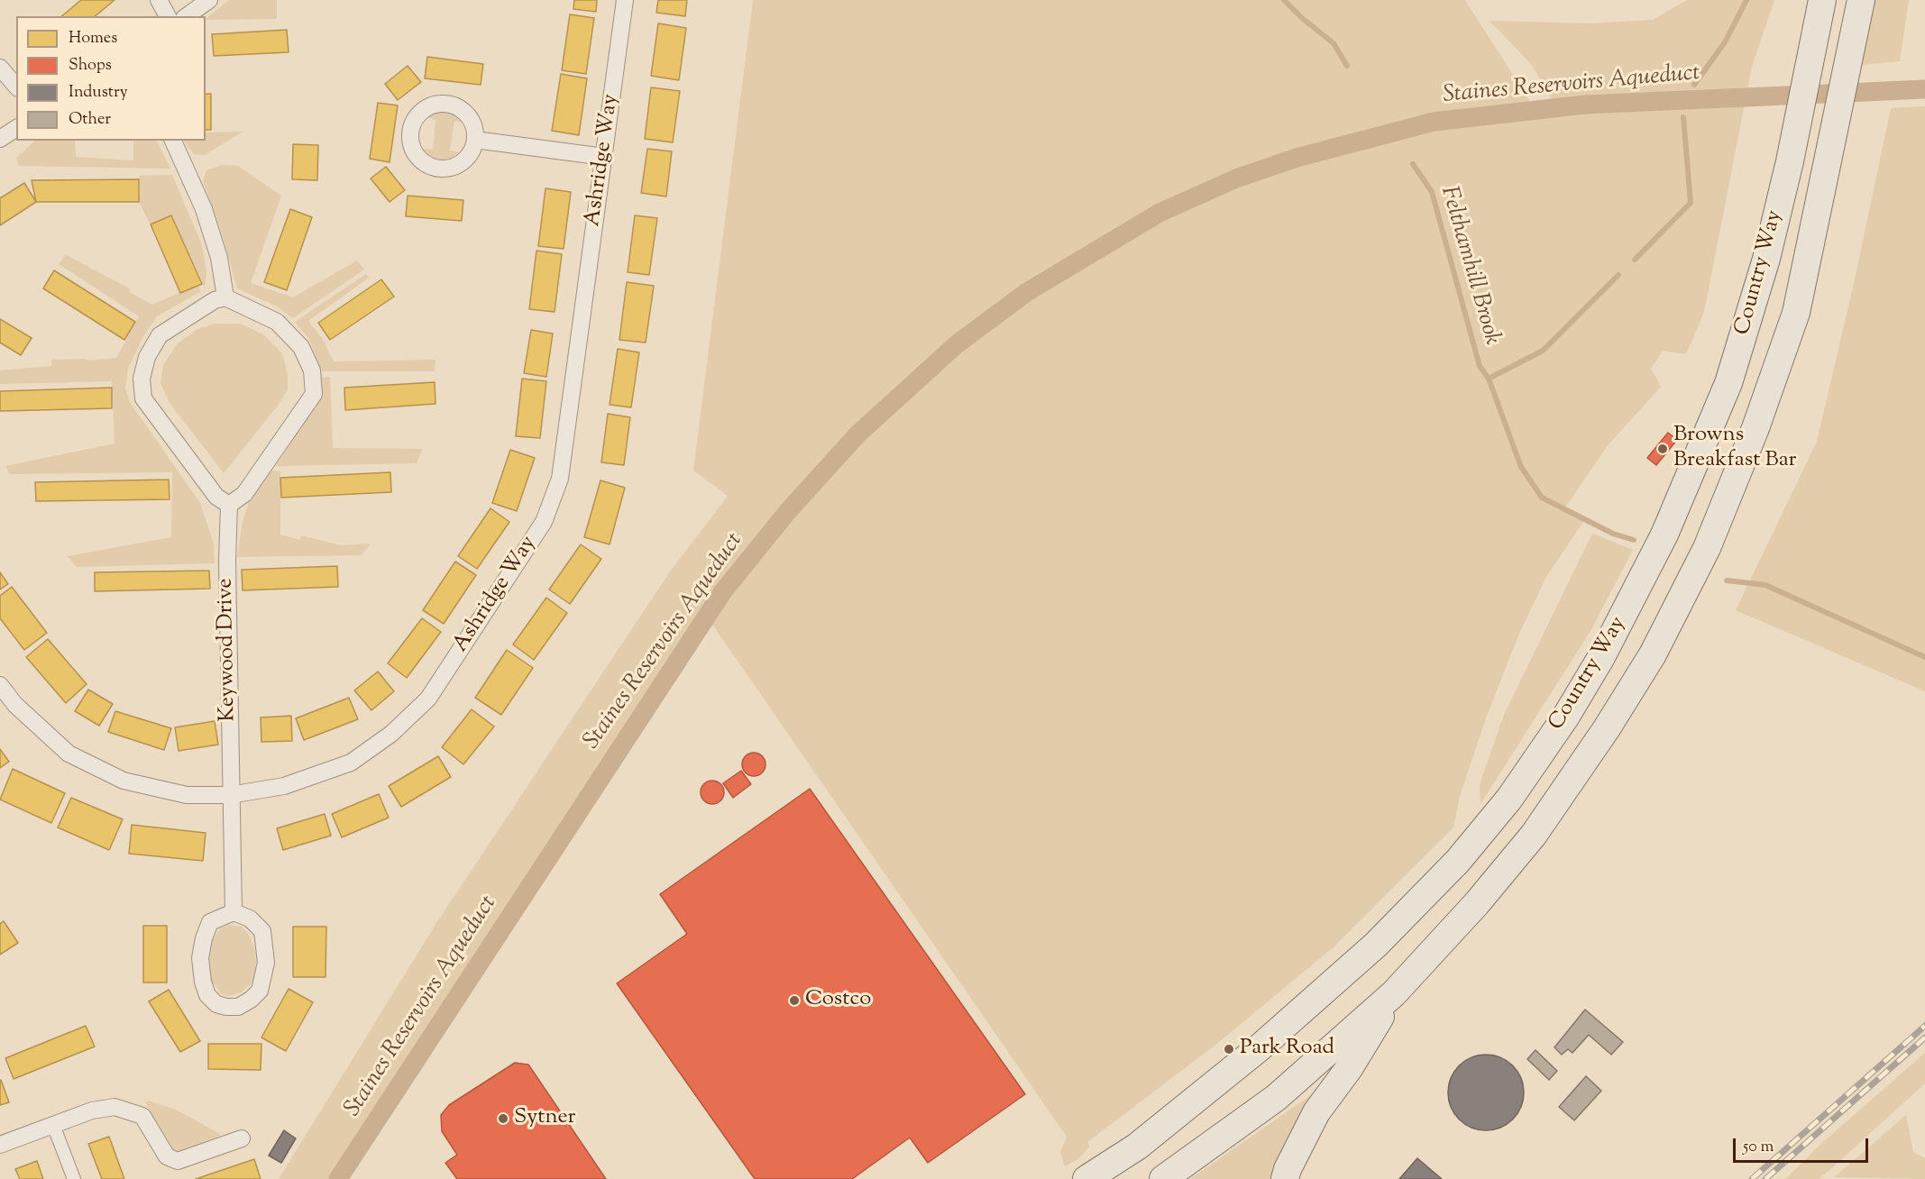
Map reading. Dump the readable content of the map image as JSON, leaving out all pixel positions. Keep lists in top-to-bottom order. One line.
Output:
{"streets":{"highway":["Country Way"],"street":["Ashridge Way","Keywood Drive"]},"crossings":[["Ashridge Way","Keywood Drive"]],"water":["Staines Reservoirs Aqueduct","Felthamhill Brook"],"places":["Browns Breakfast Bar","Costco","Park Road","Sytner"],"legend":["Homes","Shops","Industry","Other"],"scale_bar":"50 m"}
